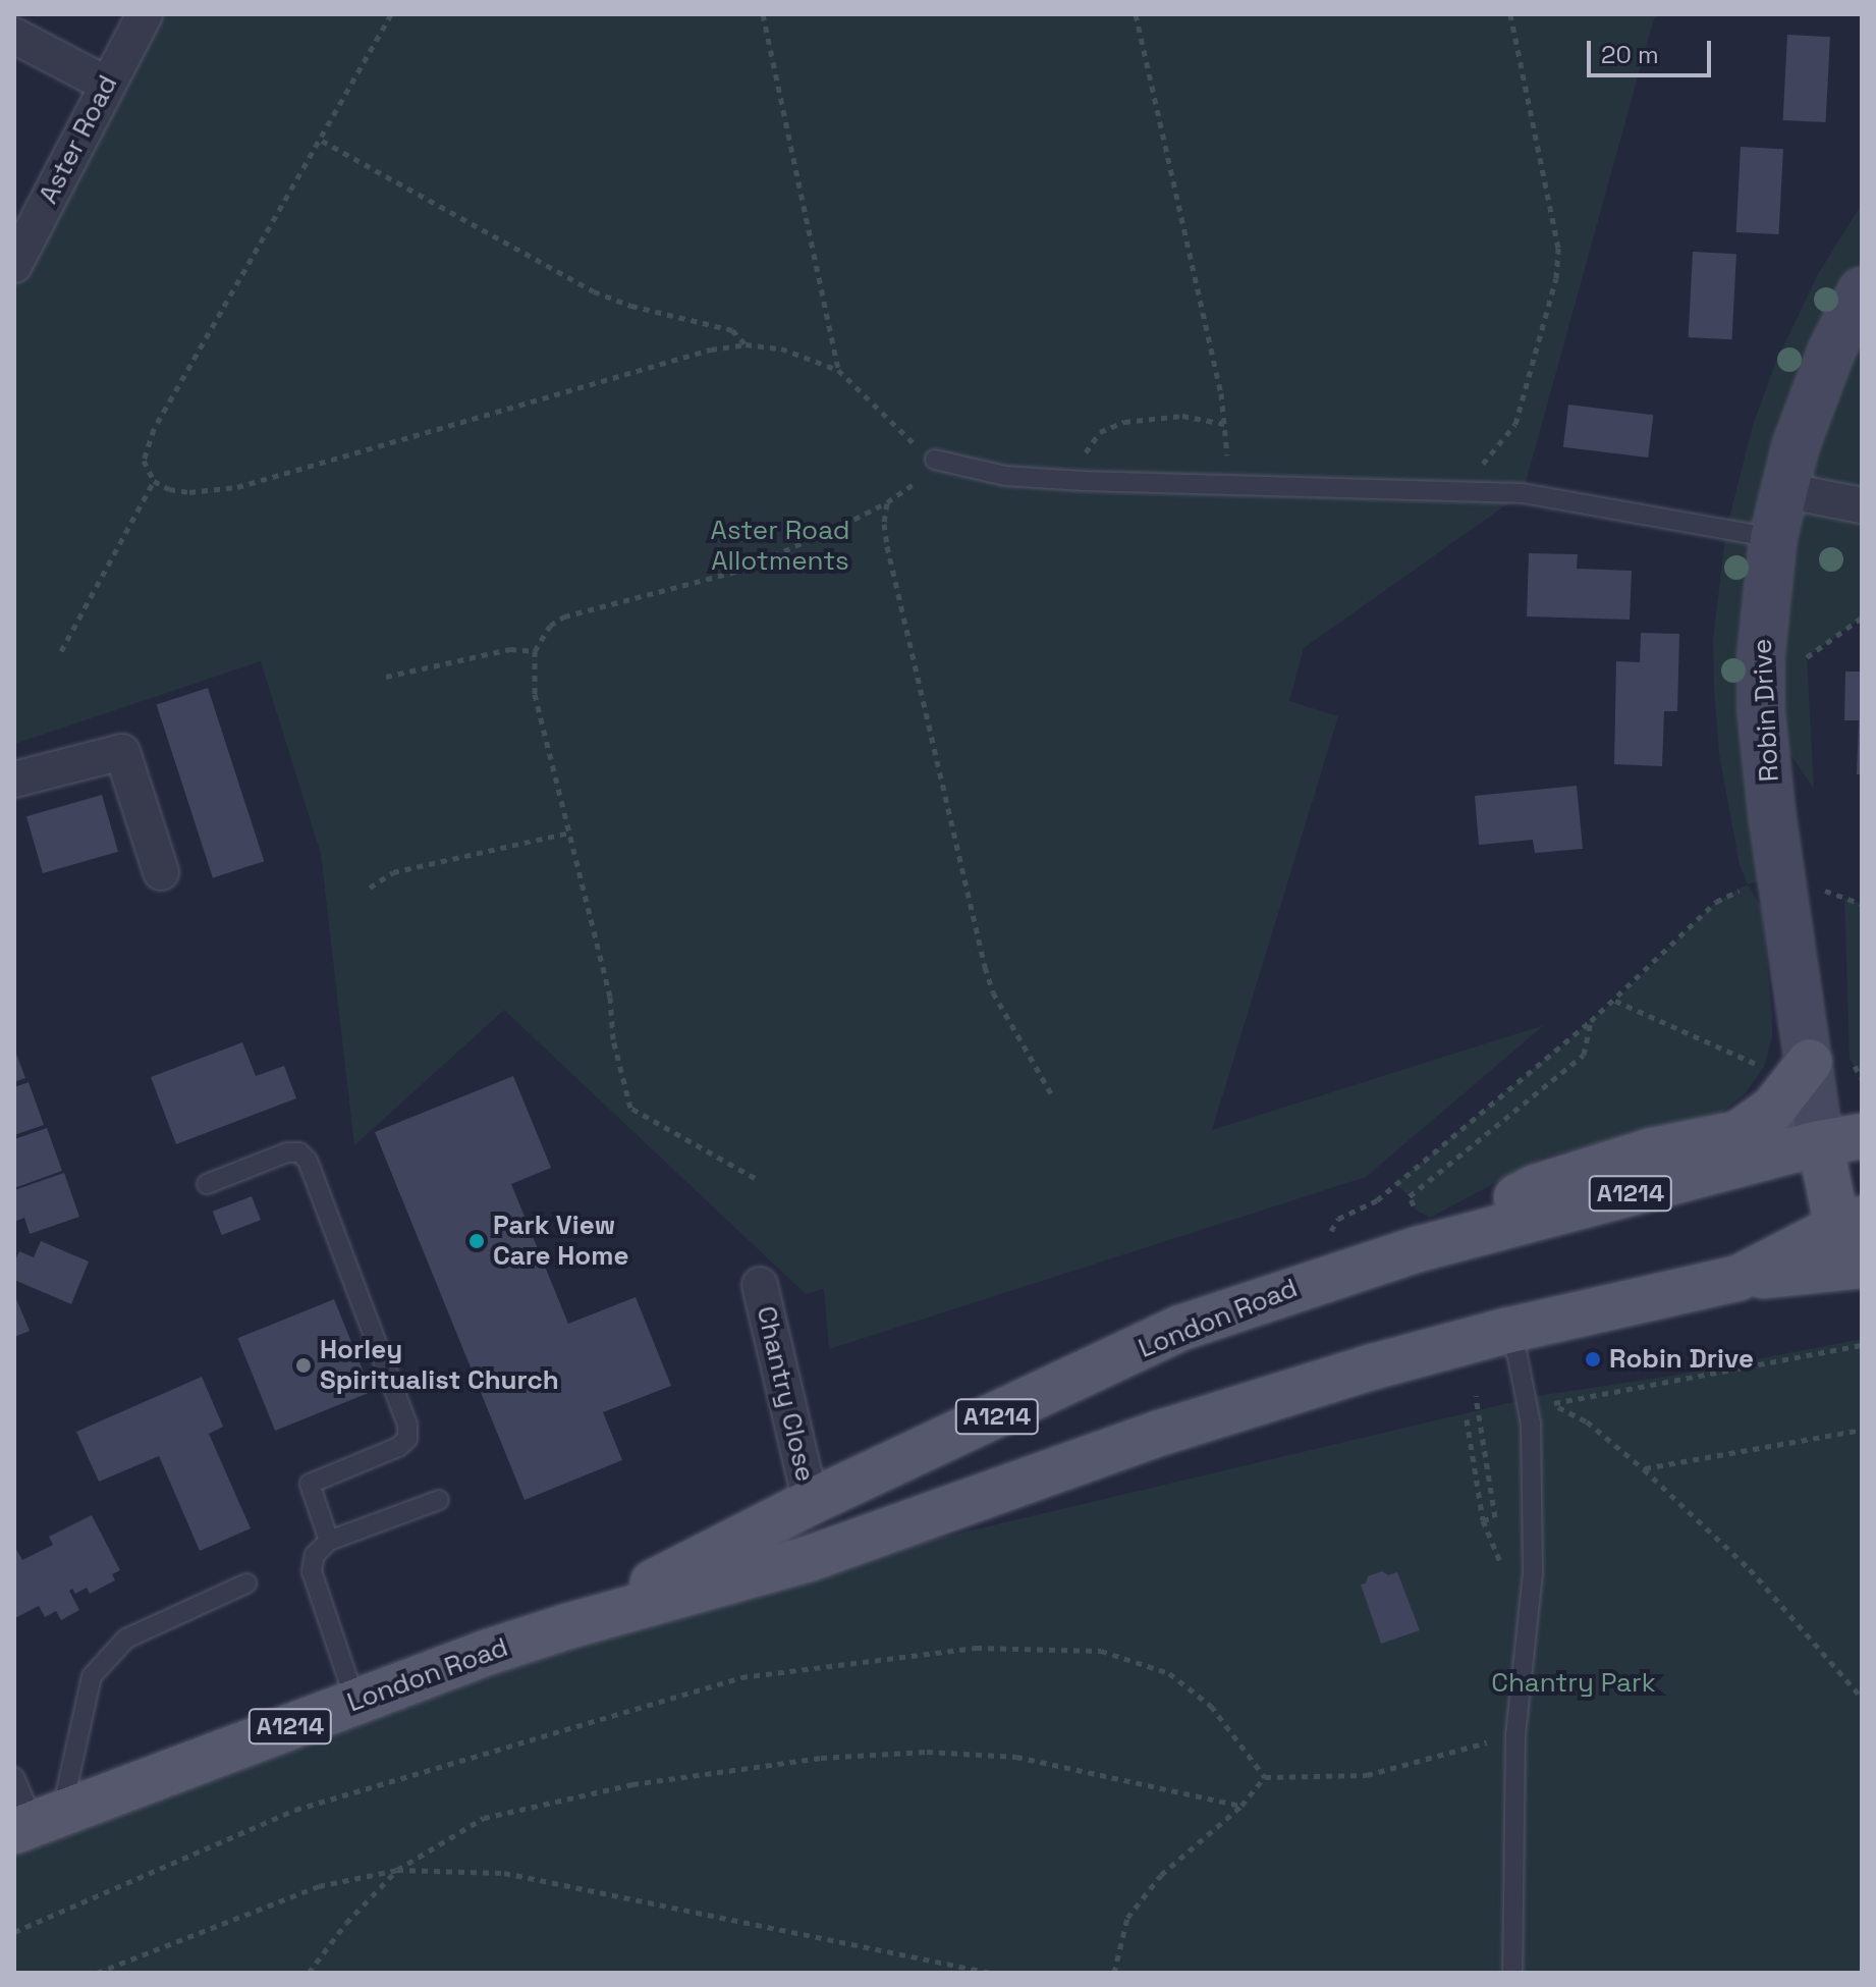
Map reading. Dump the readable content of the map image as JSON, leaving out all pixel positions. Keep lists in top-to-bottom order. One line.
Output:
{"streets":{"main road":["A1214","London Road"],"street":["Aster Road","Robin Drive","Chantry Close"]},"crossings":[["Robin Drive","London Road"],["London Road","Chantry Close"]],"parks":["Aster Road Allotments","Chantry Park"],"places":["Park View Care Home","Robin Drive","Horley Spiritualist Church"],"scale_bar":"20 m"}
